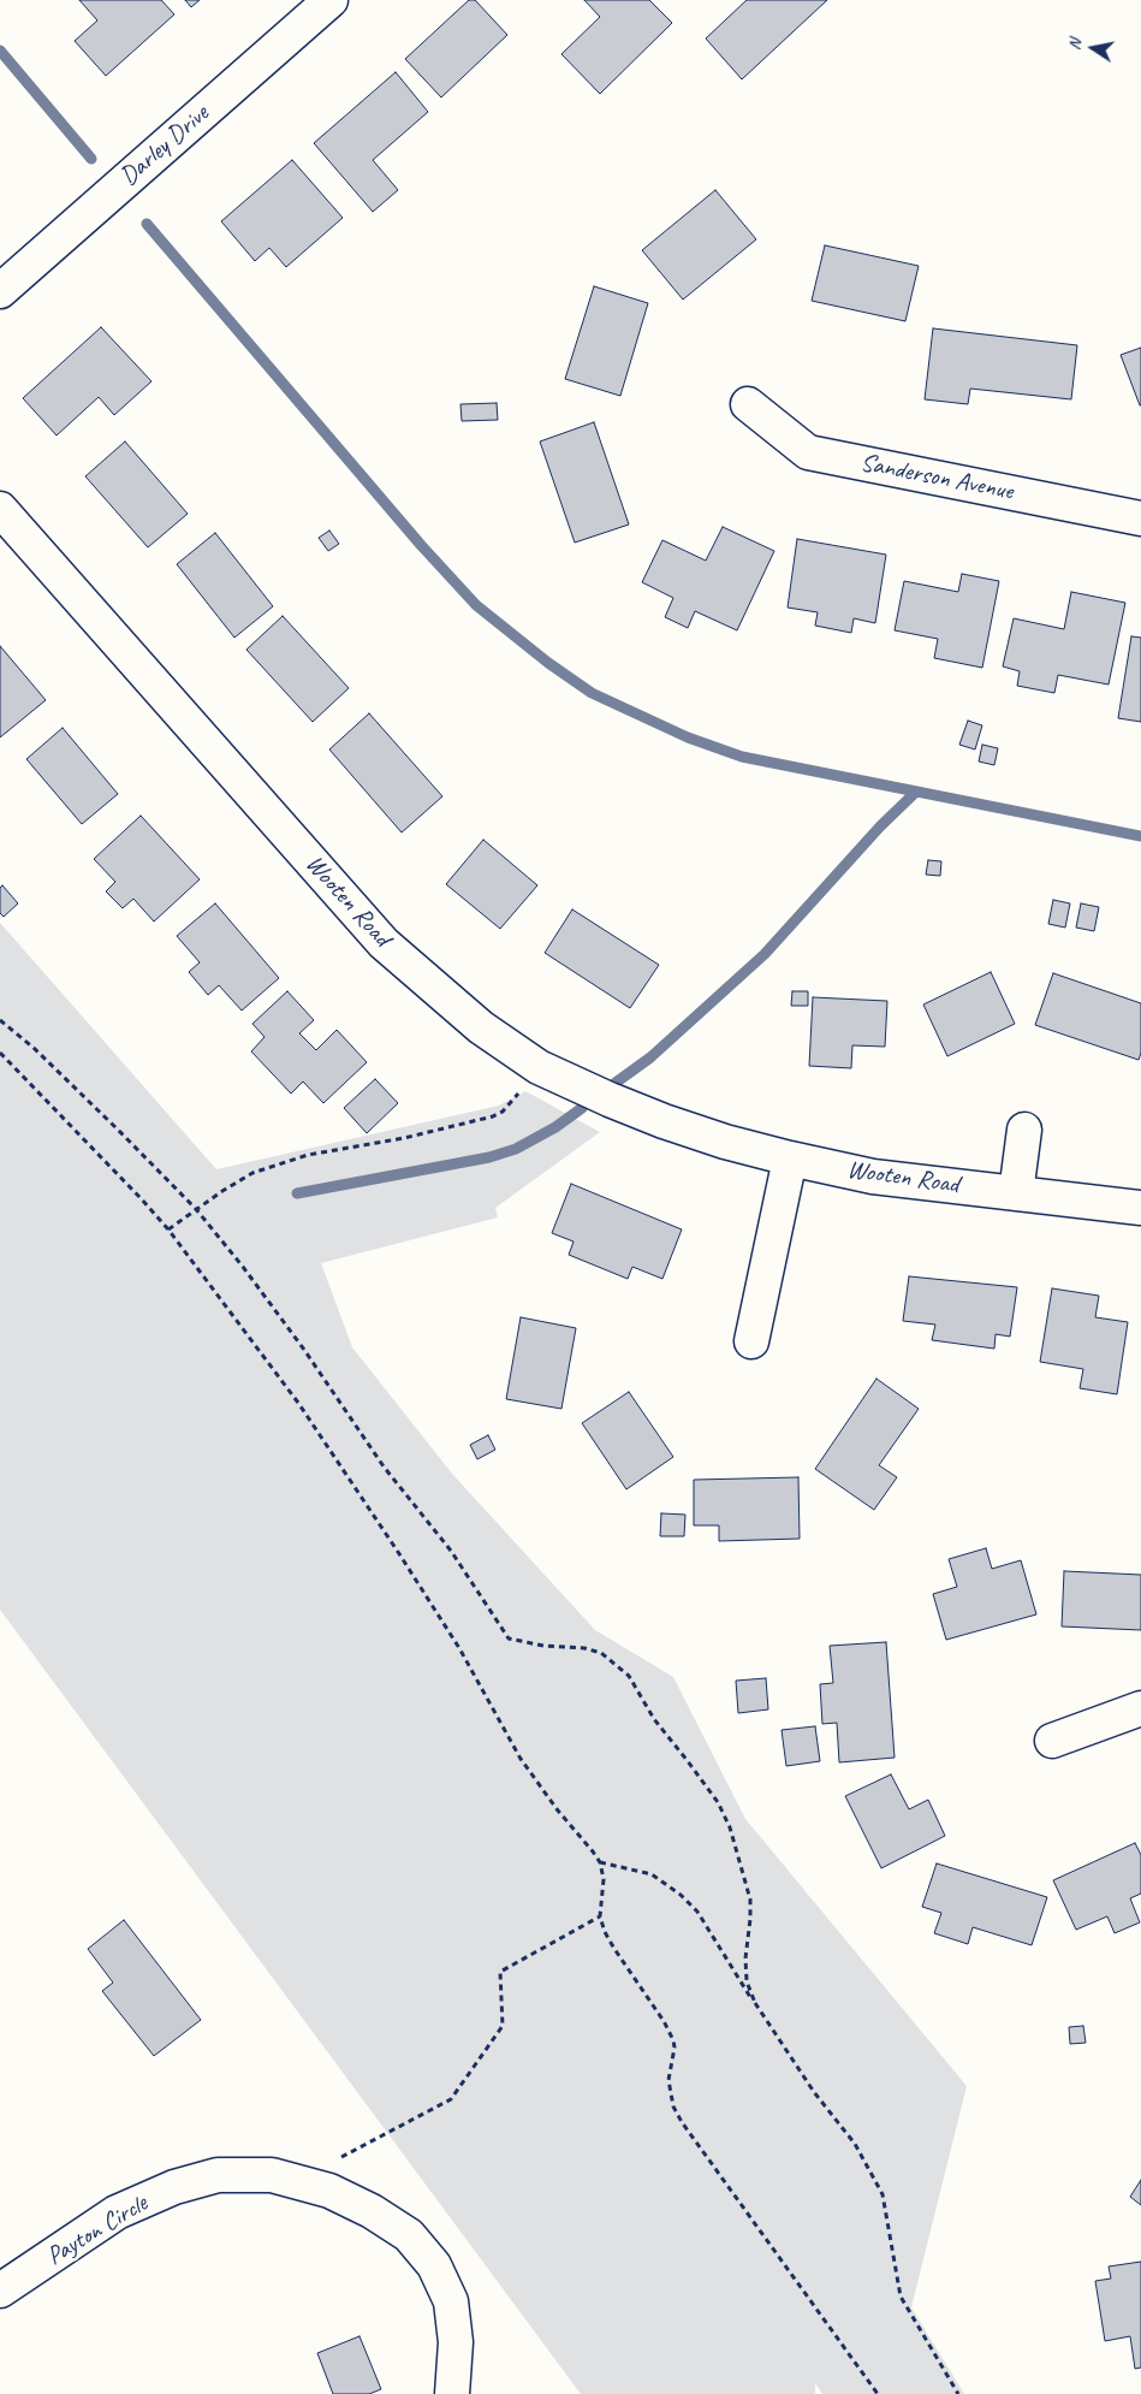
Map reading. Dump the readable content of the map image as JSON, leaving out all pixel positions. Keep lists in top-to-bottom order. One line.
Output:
{"streets":{"street":["Darley Drive","Sanderson Avenue","Wooten Road","Payton Circle"]},"north":"left"}
